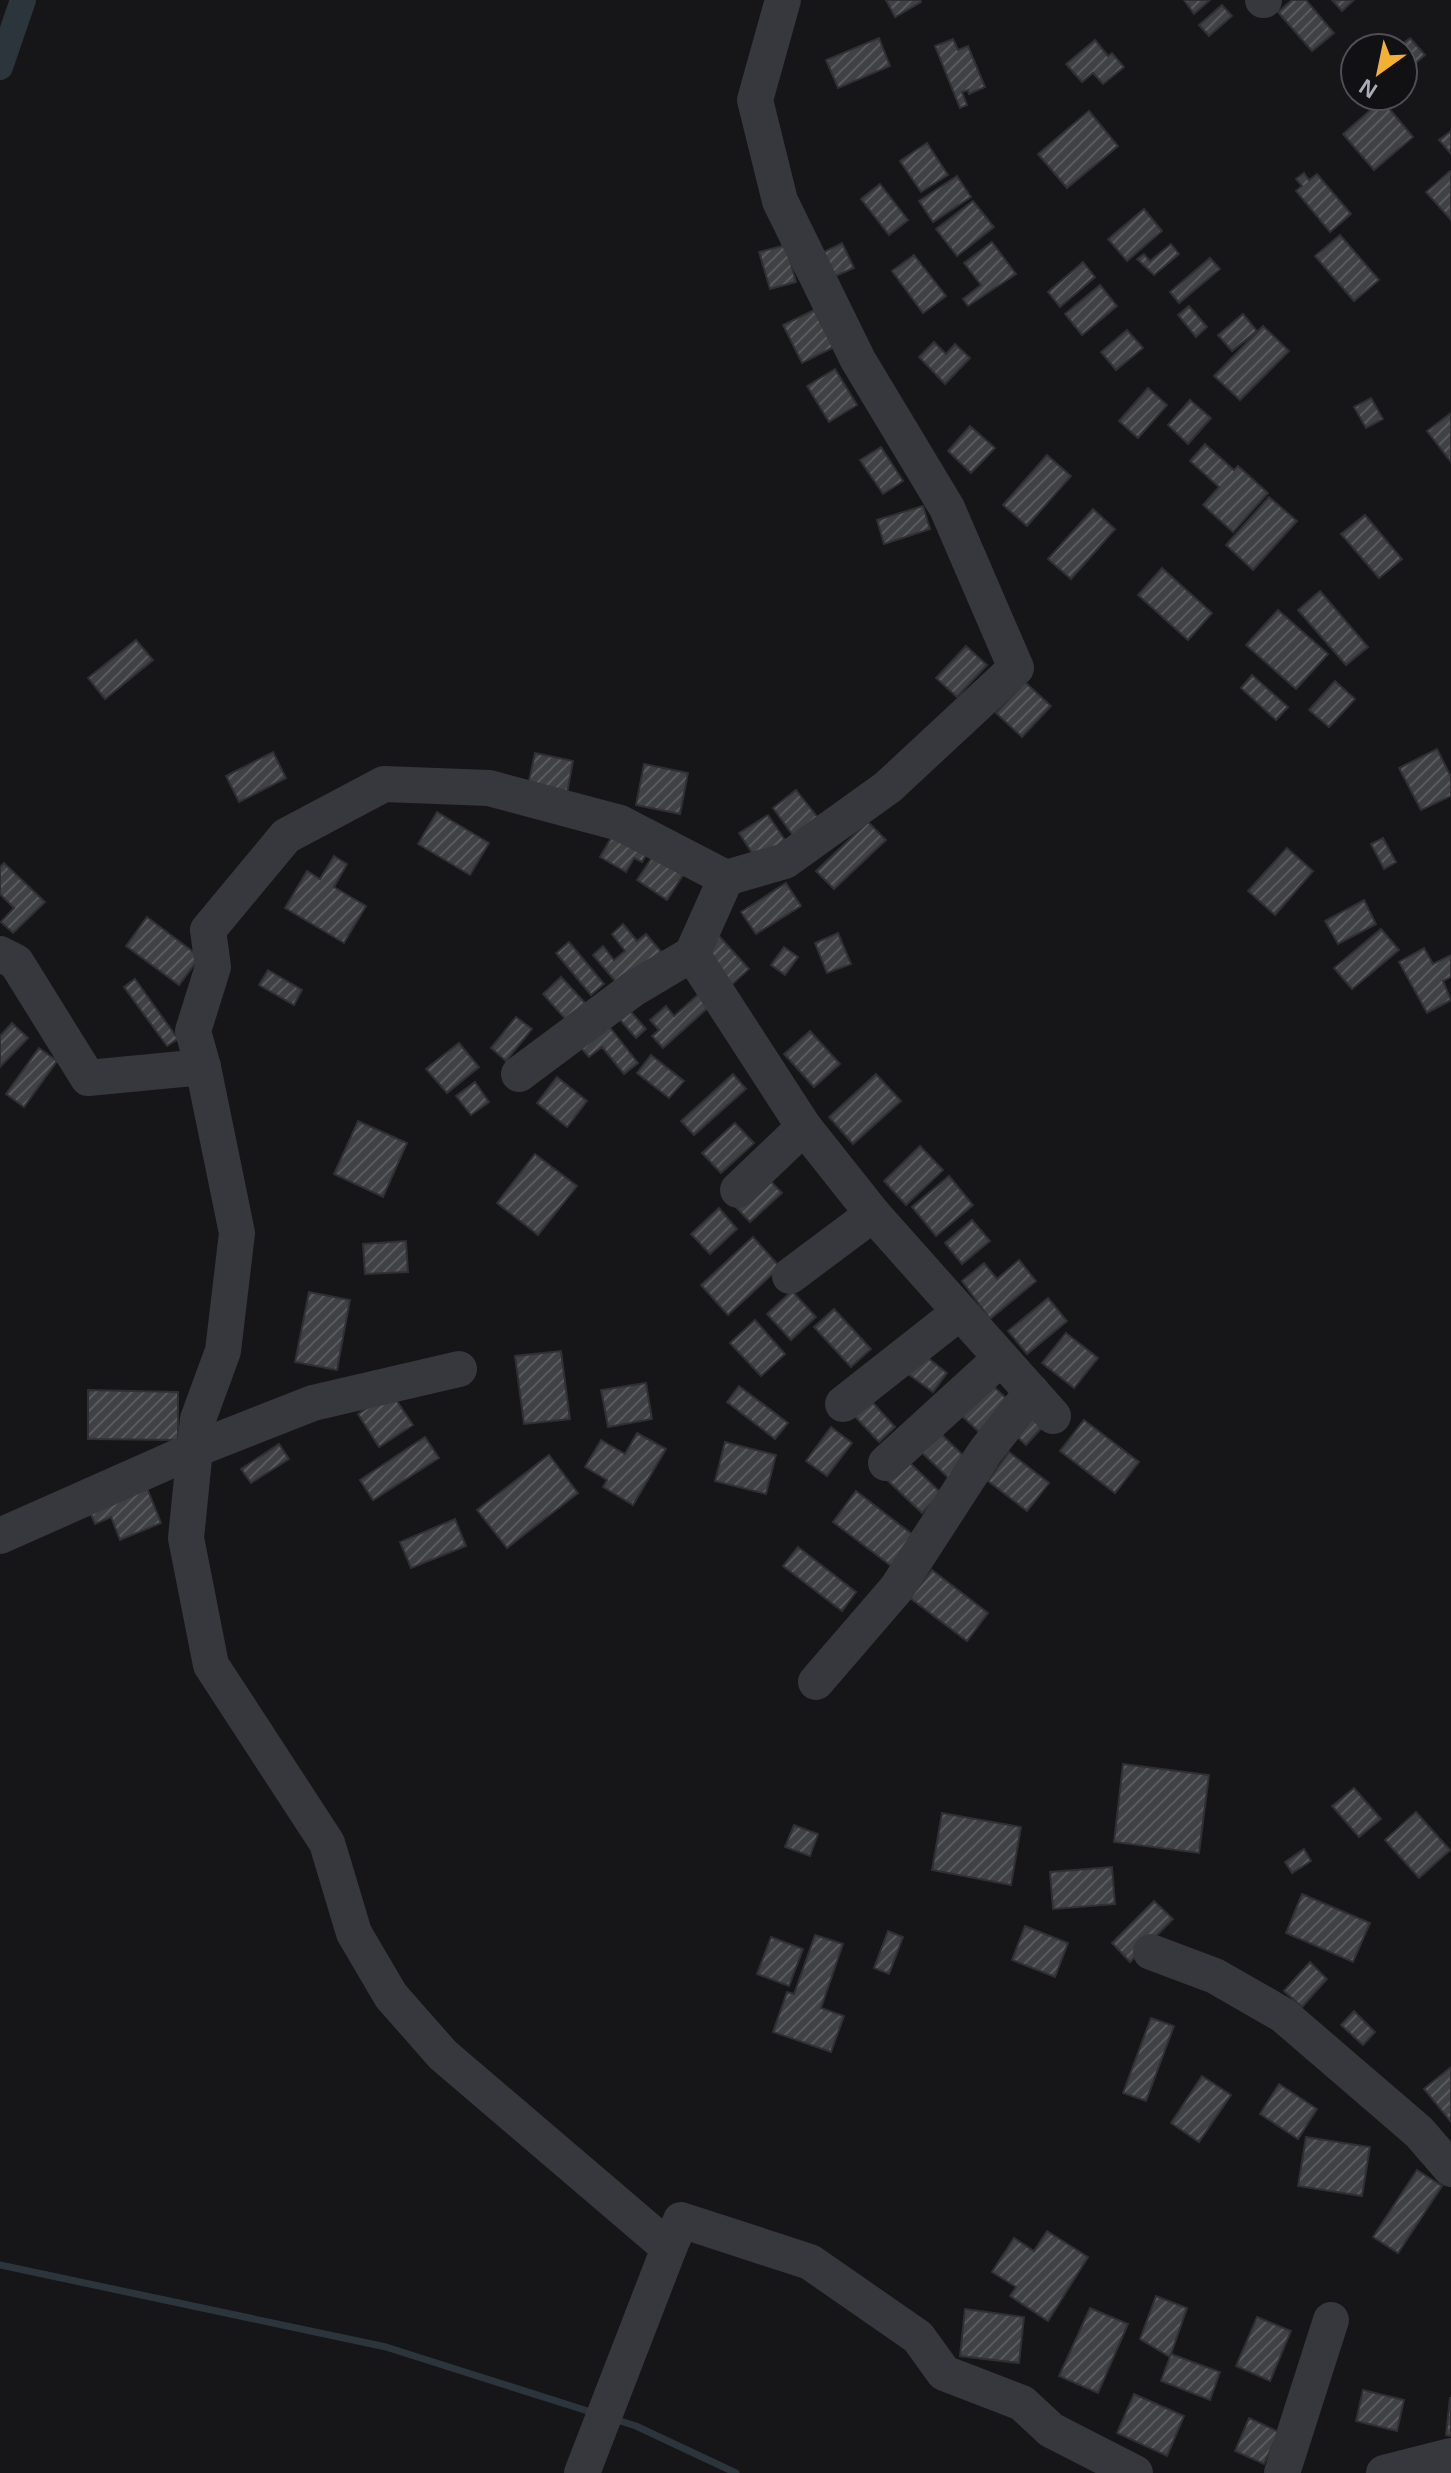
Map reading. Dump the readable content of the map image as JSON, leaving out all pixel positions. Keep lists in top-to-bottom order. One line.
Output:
{"north":"bottom left"}
